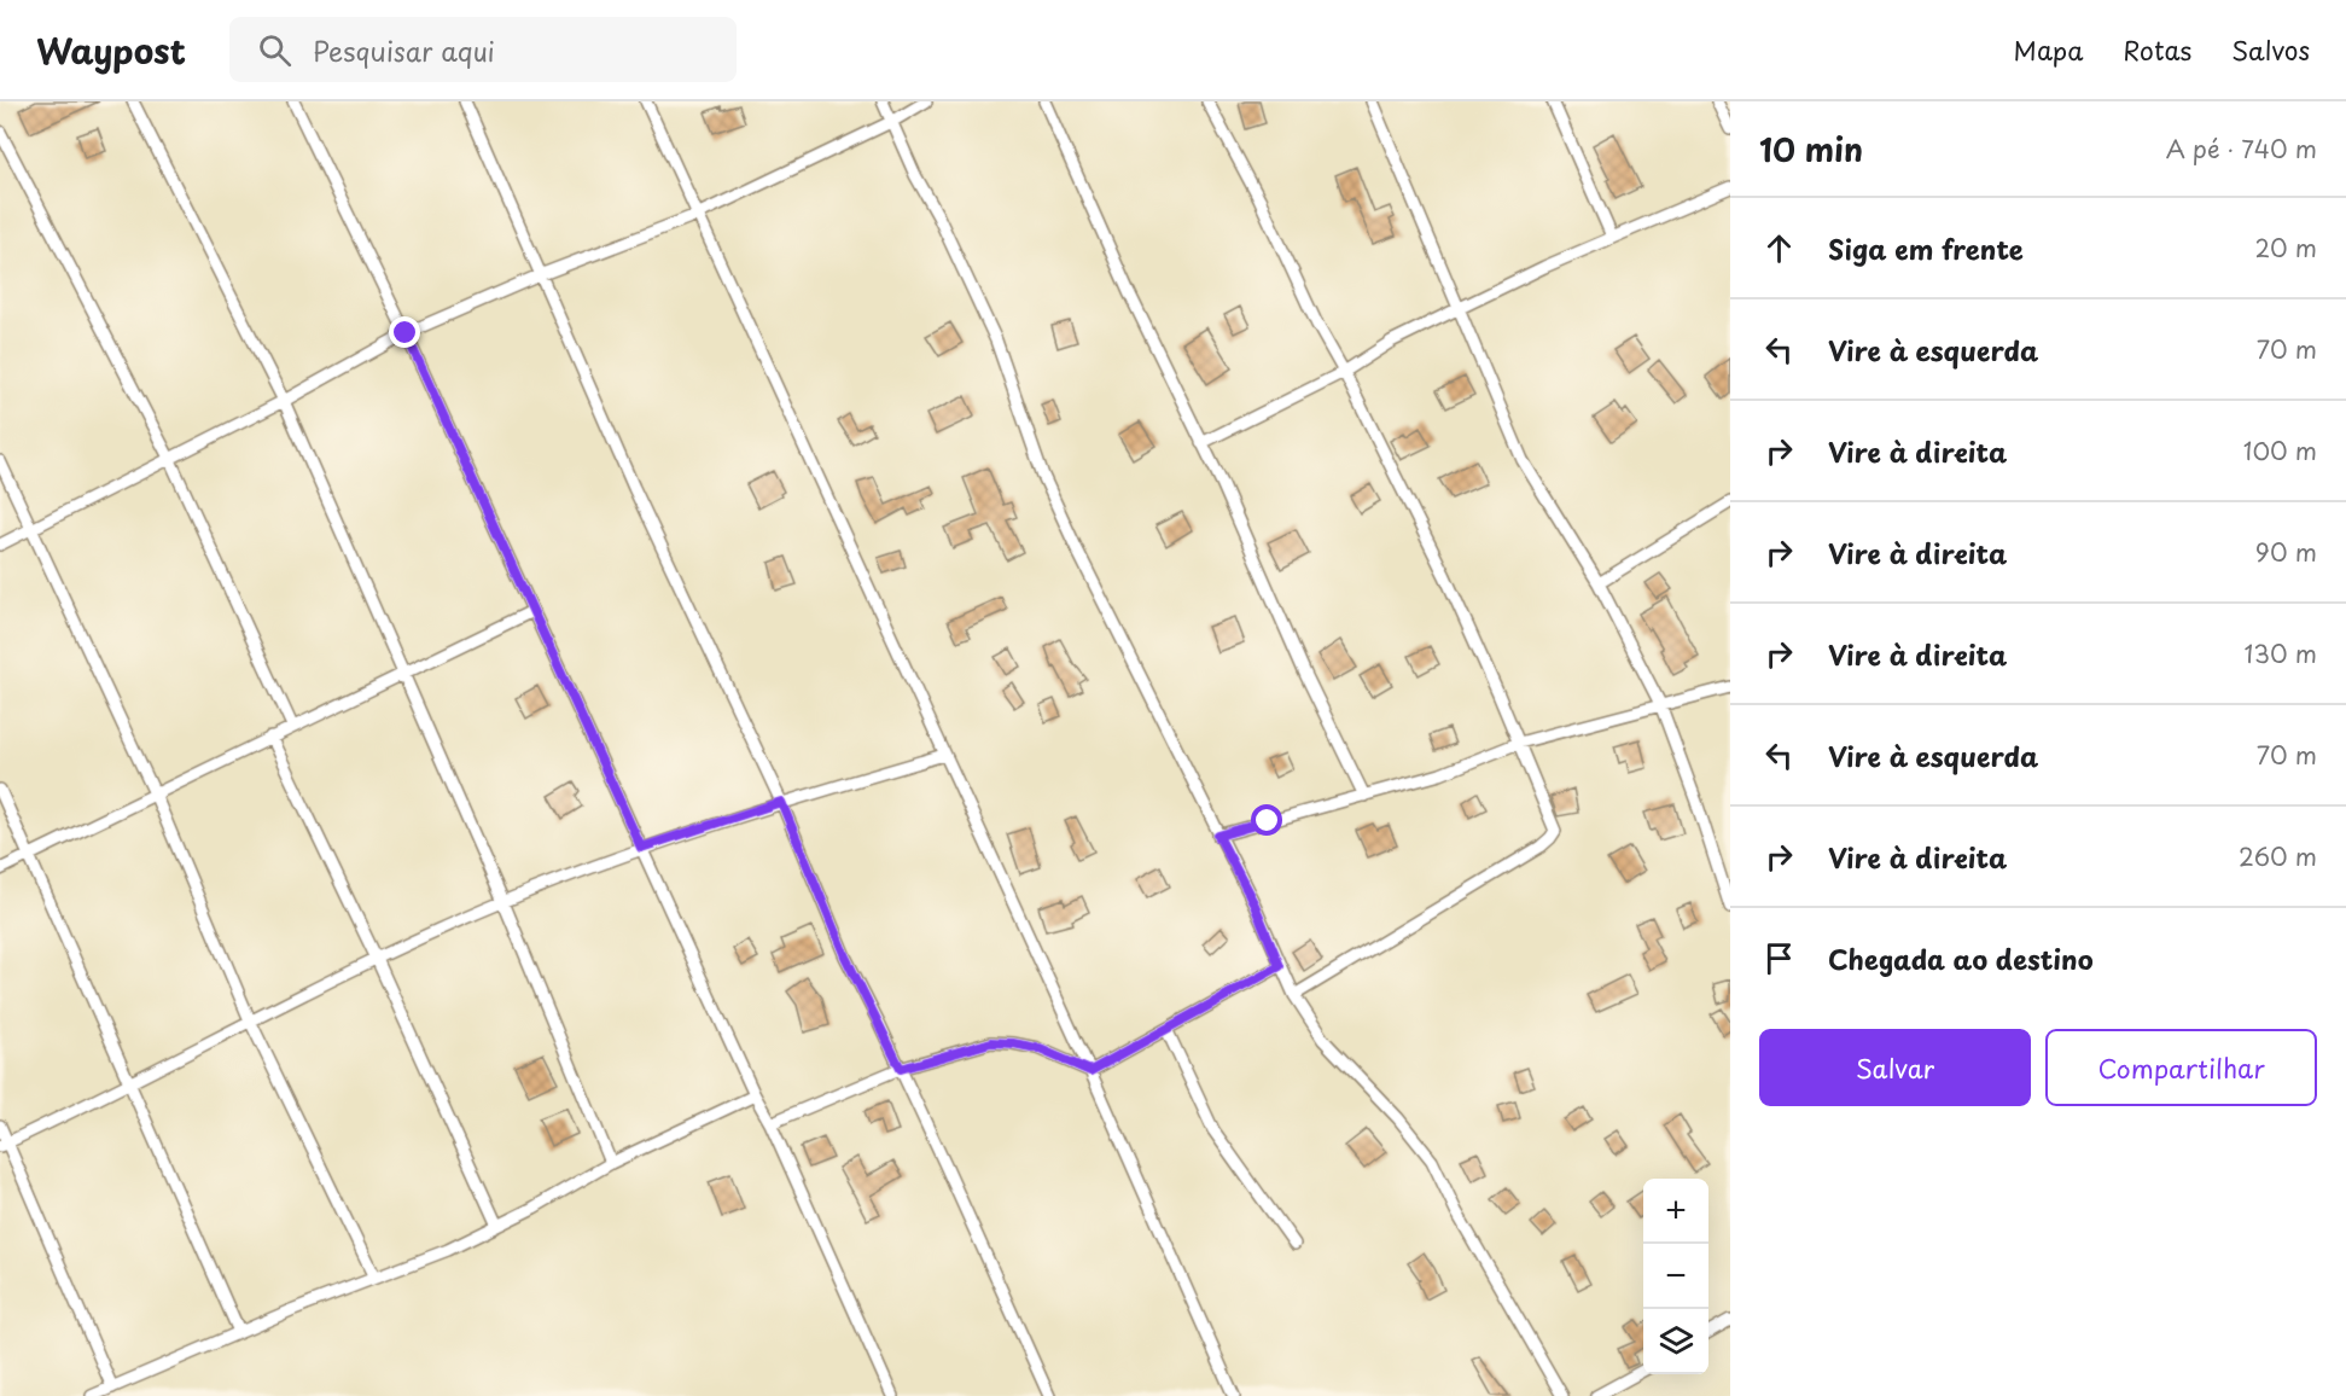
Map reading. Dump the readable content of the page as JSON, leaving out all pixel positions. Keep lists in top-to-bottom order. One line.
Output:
{"page":{"header":"Waypost","search":"Pesquisar aqui","nav":["Mapa","Rotas","Salvos"],"heading":["10 min","A pé · 740 m"],"list":[["Siga em frente","20 m"],["Vire à esquerda","70 m"],["Vire à direita","100 m"],["Vire à direita","90 m"],["Vire à direita","130 m"],["Vire à esquerda","70 m"],["Vire à direita","260 m"],"Chegada ao destino"],"buttons":["Salvar","Compartilhar"],"map_buttons":["+","−"]}}
